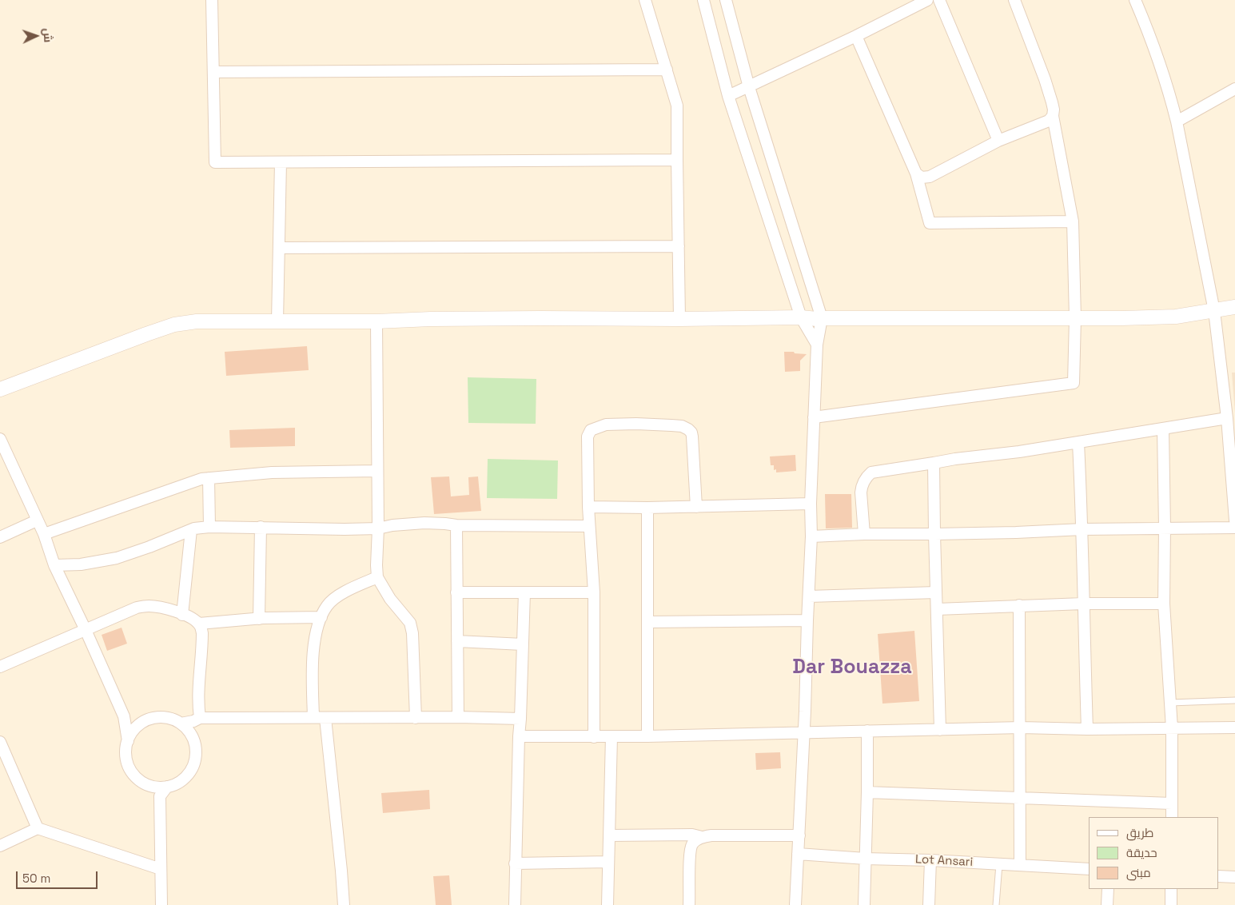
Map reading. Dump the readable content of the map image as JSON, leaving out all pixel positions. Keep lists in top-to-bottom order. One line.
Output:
{"streets":{"street":["Lot Ansari"]},"districts":["Dar Bouazza"],"legend":["طريق","حديقة","مبنى"],"scale_bar":"50 m","north":"right"}
